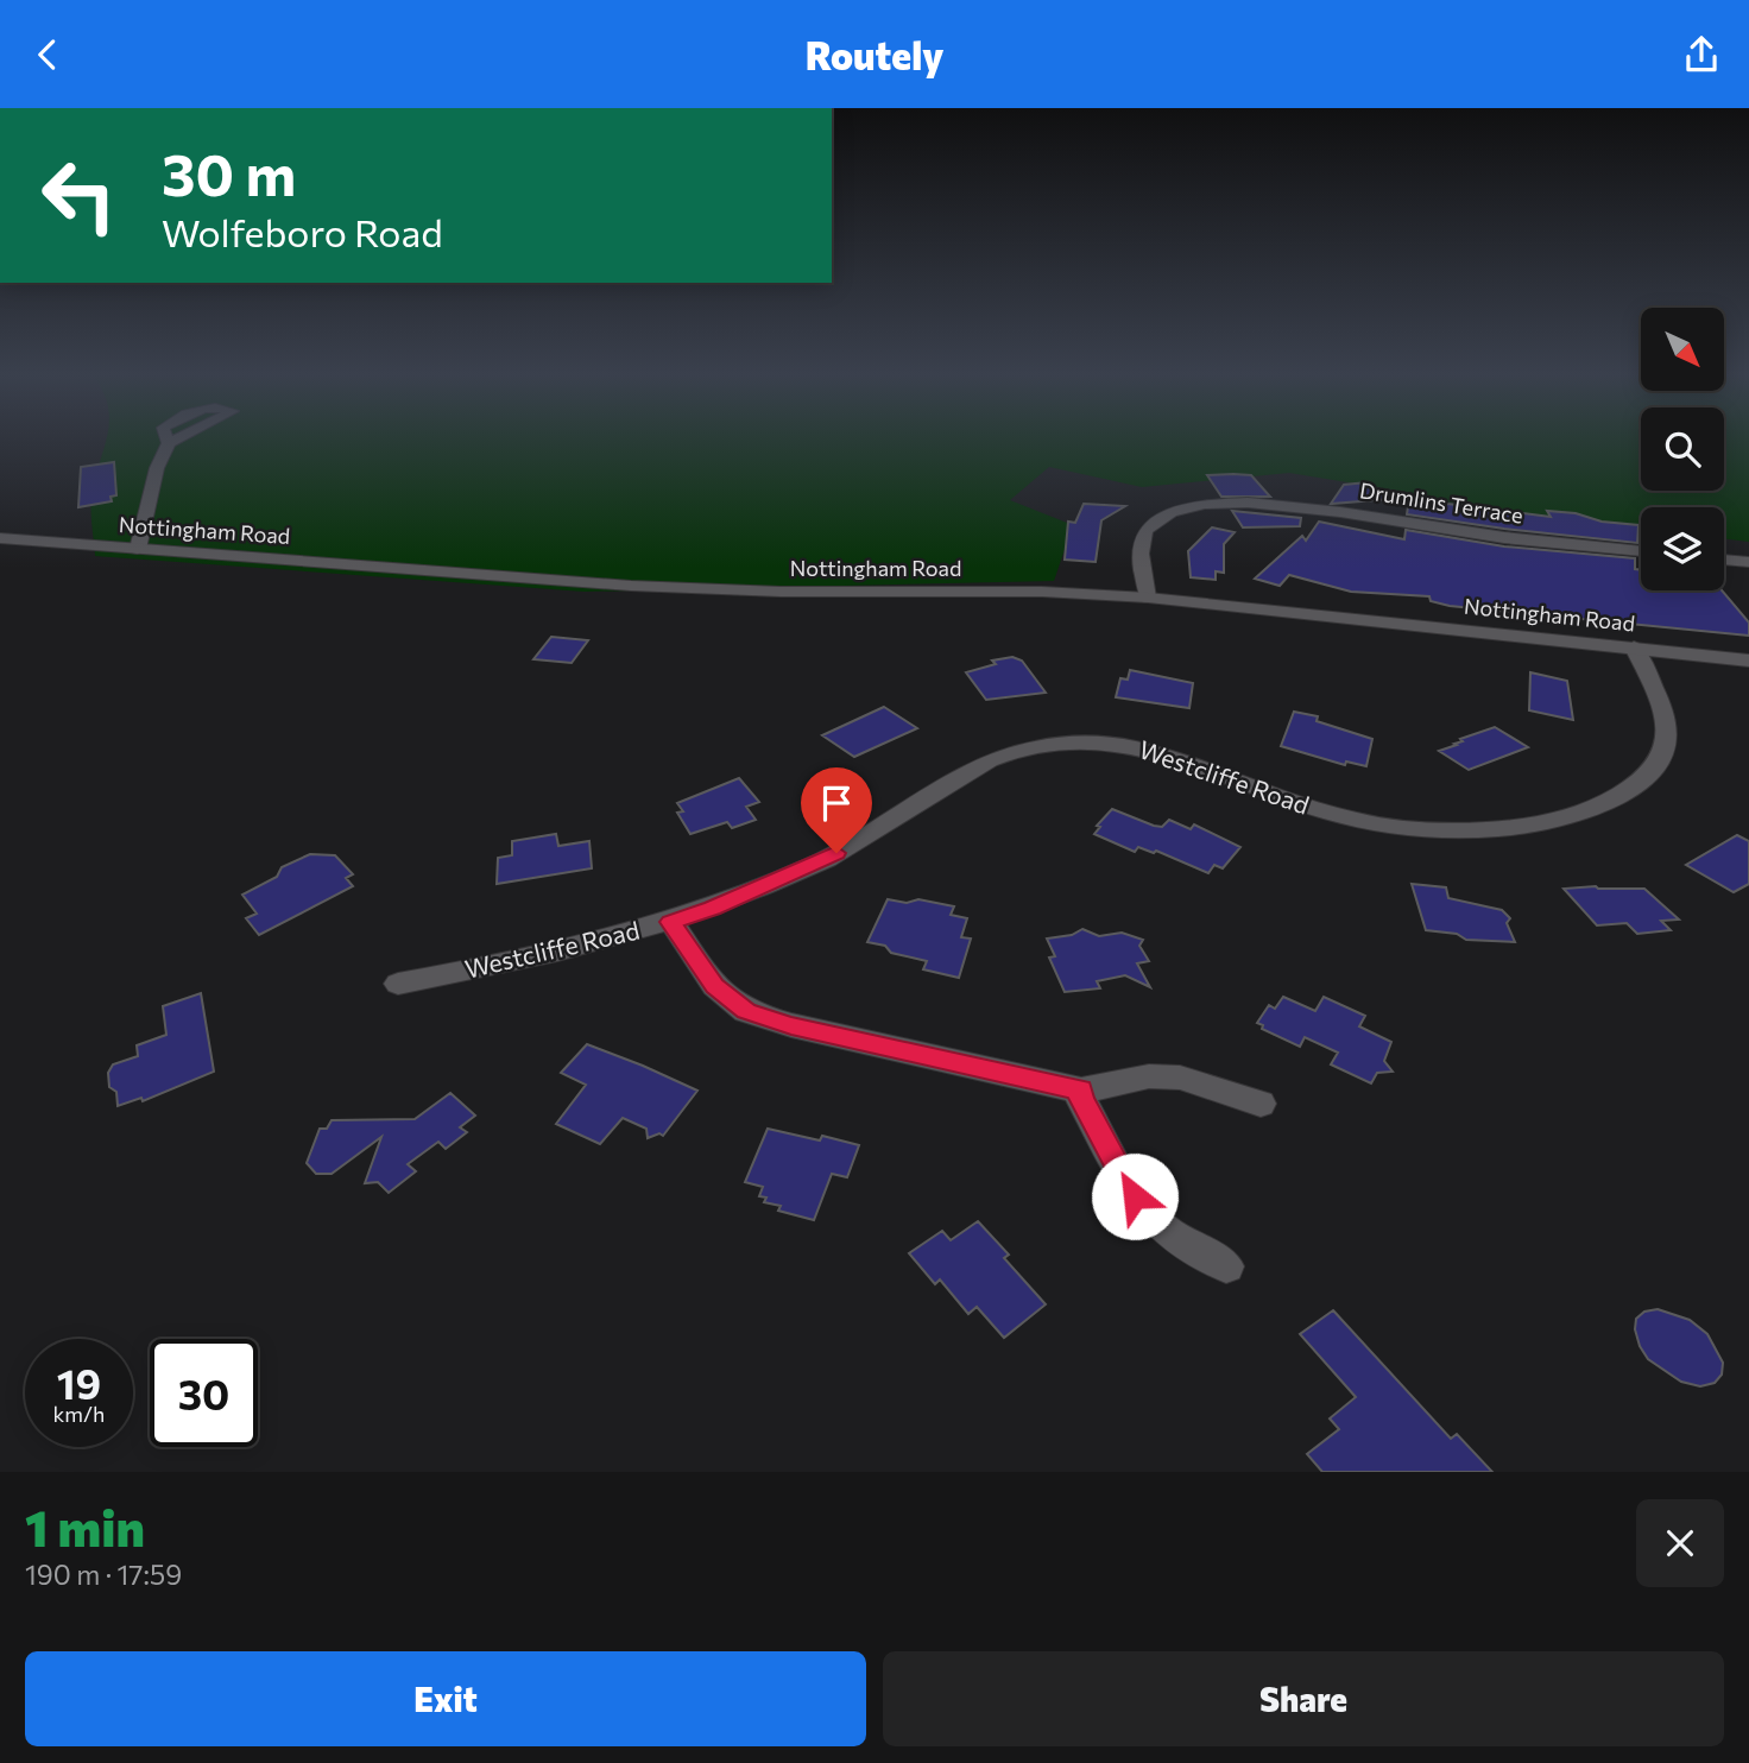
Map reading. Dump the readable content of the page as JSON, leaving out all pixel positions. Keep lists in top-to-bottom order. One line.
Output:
{"streets":{"street":["Drumlins Terrace","Nottingham Road","Westcliffe Road"]},"crossings":[["Drumlins Terrace","Nottingham Road"],["Nottingham Road","Westcliffe Road"]],"north":"bottom right","page":{"header":"Routely","turn":["30 m","Wolfeboro Road"],"speed":"19 km/h","limit":"30","heading":["1 min","190 m · 17:59"],"buttons":["Exit","Share"]}}
